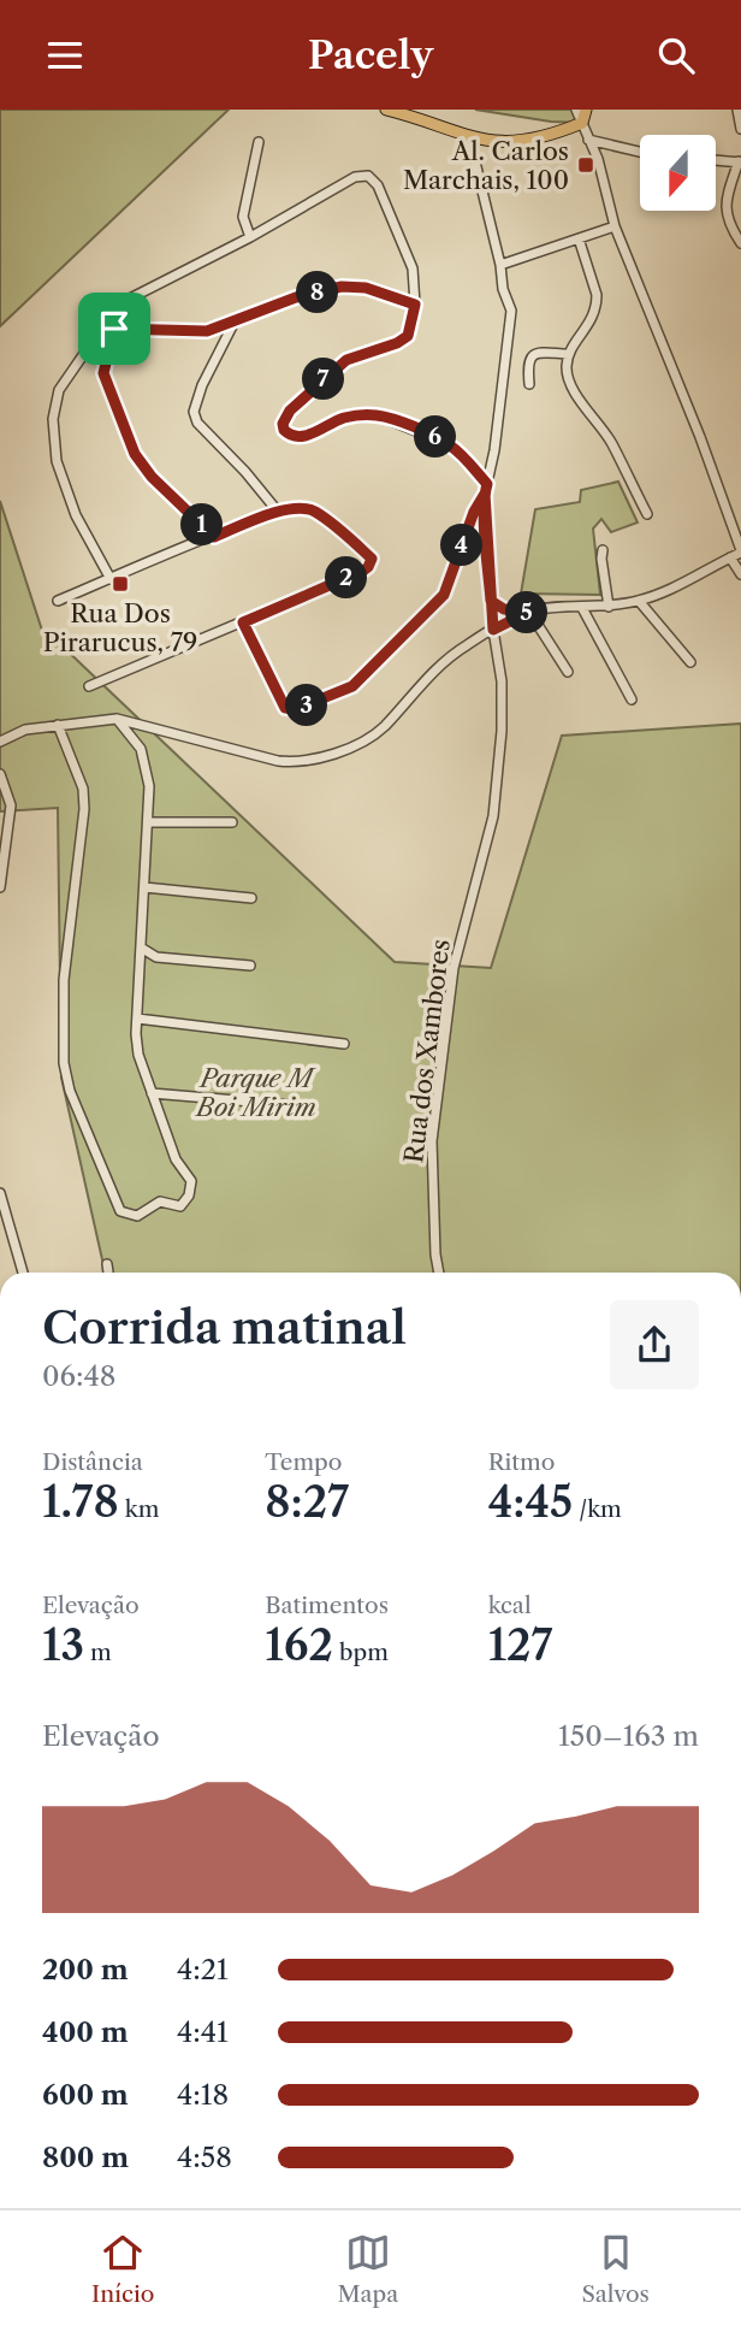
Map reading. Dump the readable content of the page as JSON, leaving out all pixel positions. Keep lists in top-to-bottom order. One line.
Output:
{"streets":{"street":["Rua dos Xambores"]},"parks":["Parque M Boi Mirim"],"places":{"transit":["Al. Carlos Marchais, 100","Rua Dos Pirarucus, 79"]},"north":"bottom","page":{"header":"Pacely","pins":["8","7","6","1","4","2","5","3"],"heading":["Corrida matinal","06:48"],"stats":[["Distância","1.78 km"],["Tempo","8:27"],["Ritmo","4:45 /km"],["Elevação","13 m"],["Batimentos","162 bpm"],["kcal","127"]],"chart":["Elevação","150–163 m"],"list":[{"name":"200 m","note":"4:21"},{"name":"400 m","note":"4:41"},{"name":"600 m","note":"4:18"},{"name":"800 m","note":"4:58"}],"tabs":["Início","Mapa","Salvos"]}}
